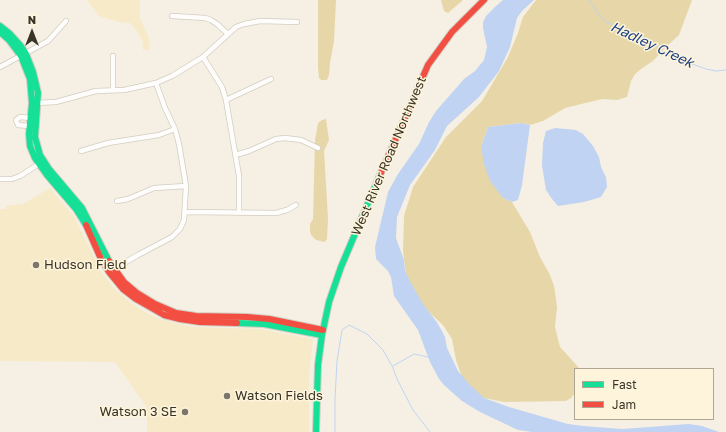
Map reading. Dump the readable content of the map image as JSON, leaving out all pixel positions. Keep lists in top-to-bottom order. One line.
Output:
{"streets":{"street":["West River Road Northwest"]},"water":["Hadley Creek"],"places":["Hudson Field","Watson Fields","Watson 3 SE"],"legend":["Fast","Jam"],"north":"top"}
